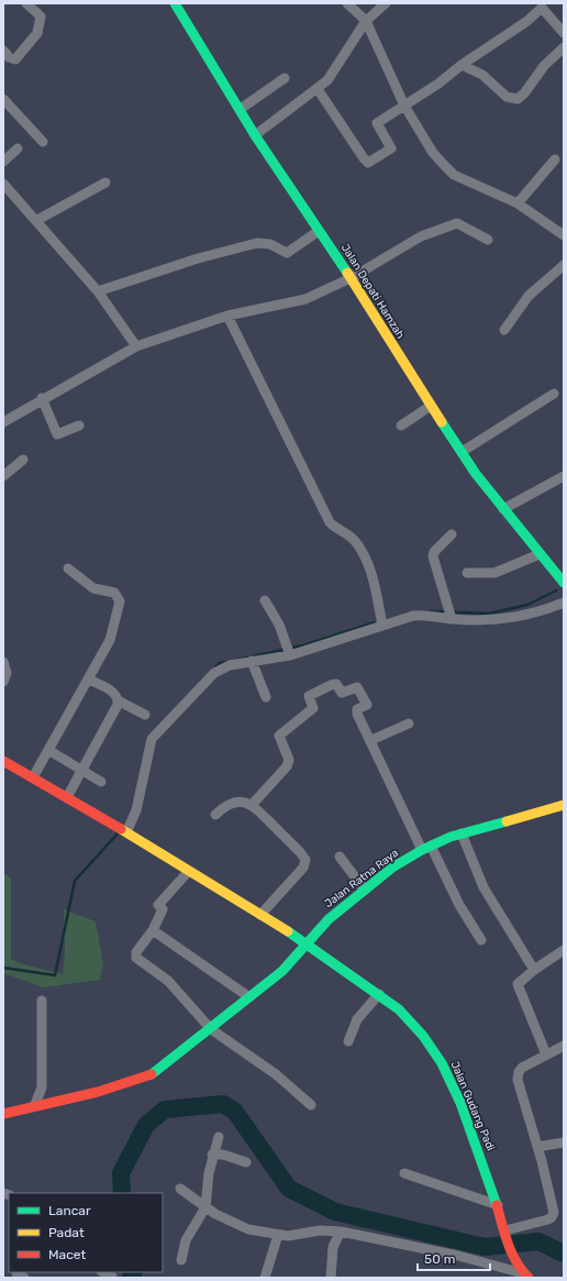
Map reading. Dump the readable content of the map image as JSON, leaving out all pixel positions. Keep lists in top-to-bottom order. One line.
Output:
{"streets":{"street":["Jalan Depati Hamzah","Jalan Ratna Raya","Jalan Gudang Padi"]},"crossings":[["Jalan Ratna Raya","Jalan Gudang Padi"]],"legend":["Lancar","Padat","Macet"],"scale_bar":"50 m"}
